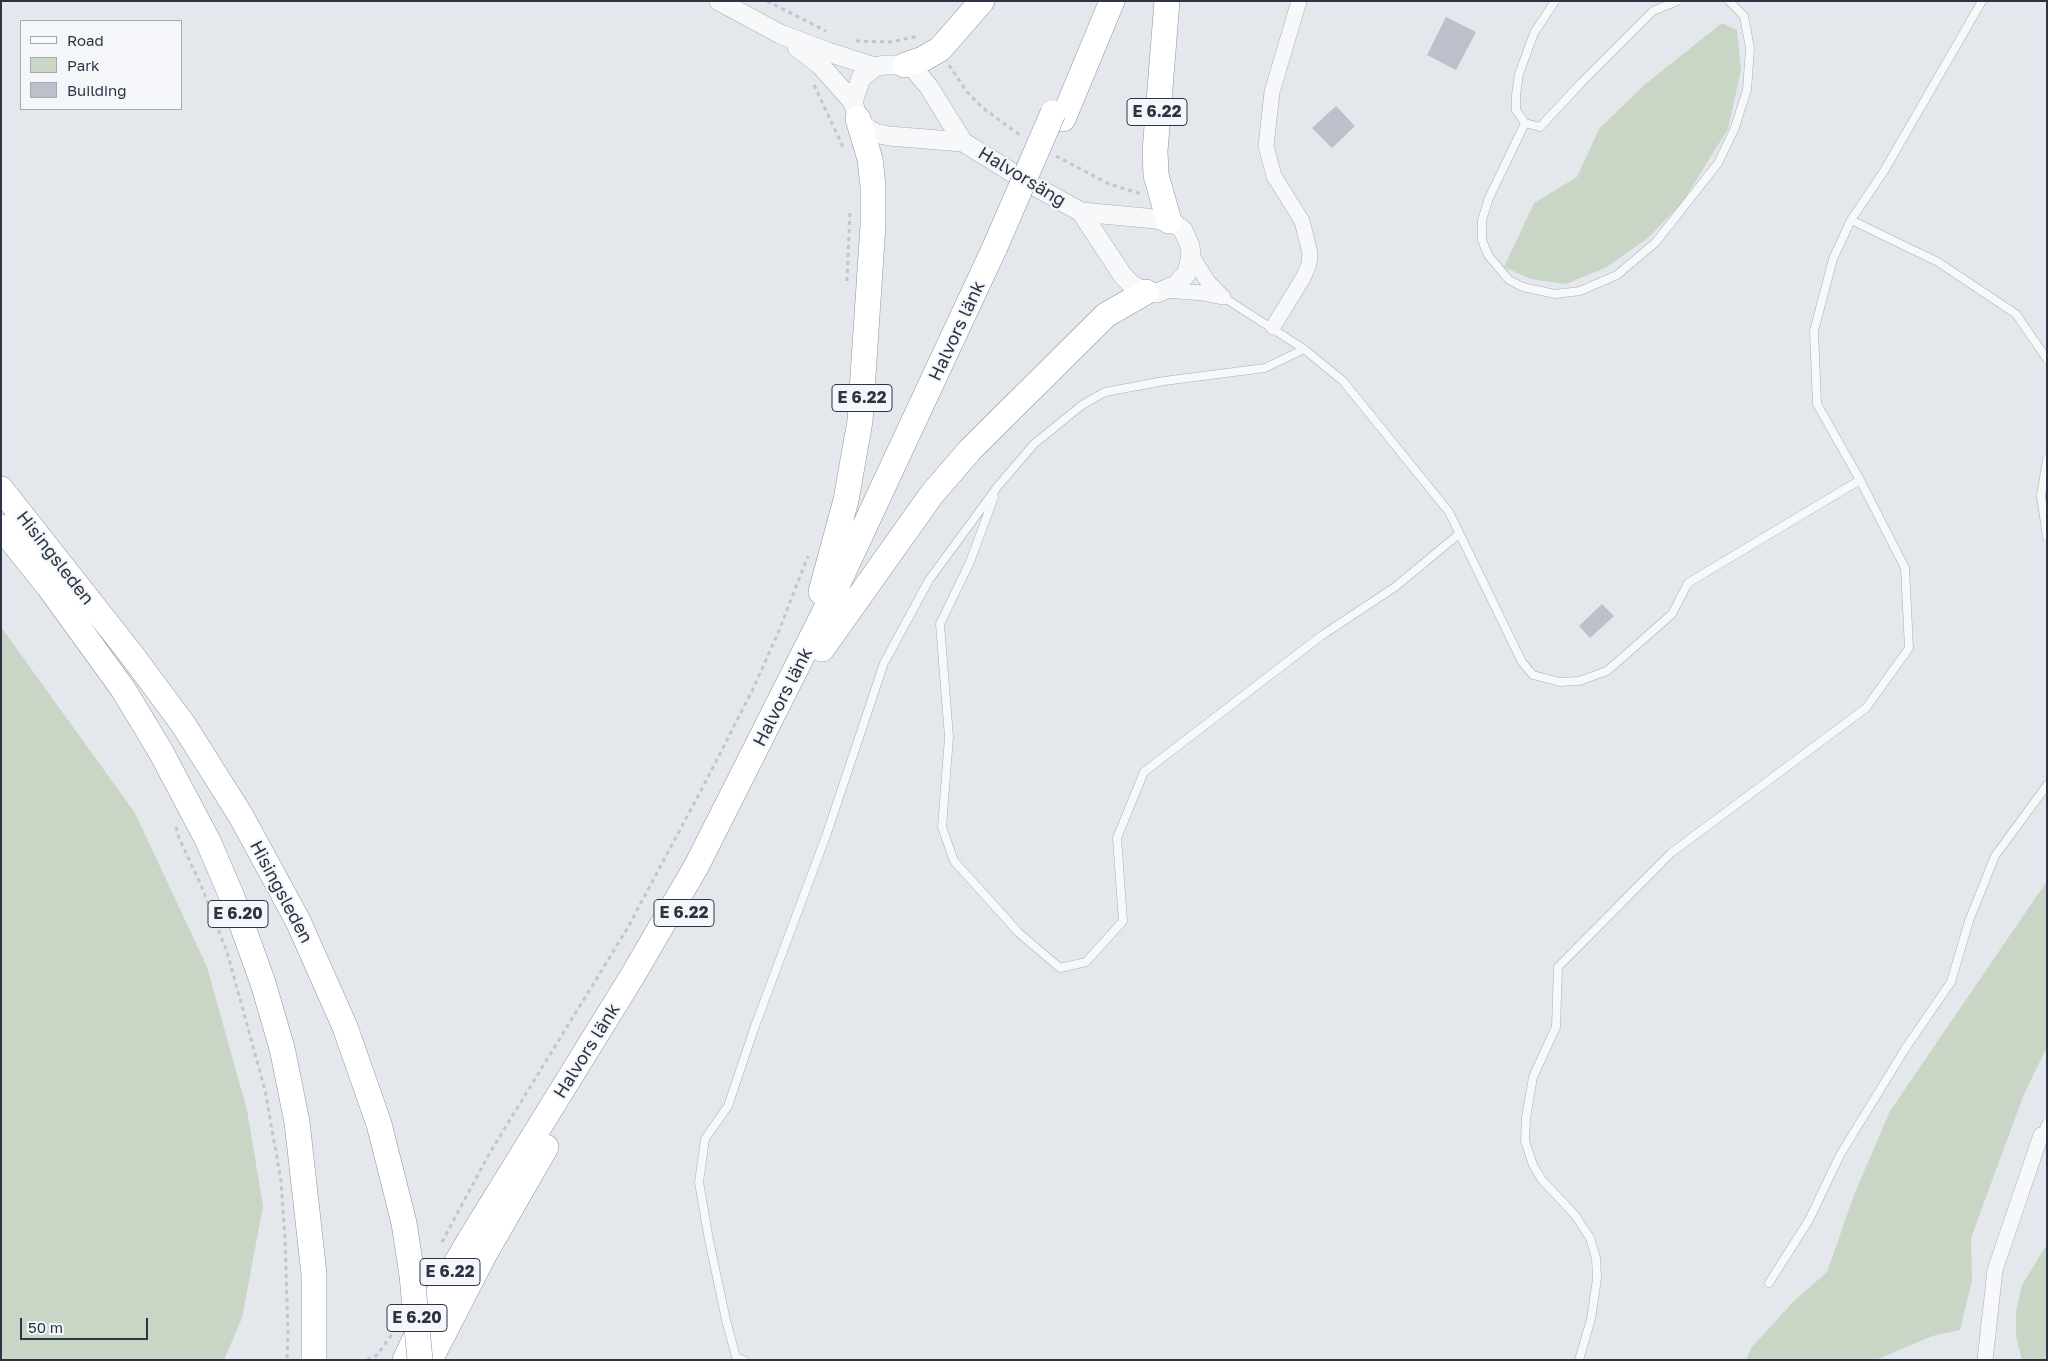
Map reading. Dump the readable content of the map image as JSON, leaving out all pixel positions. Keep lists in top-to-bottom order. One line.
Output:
{"streets":{"highway":["E 6.22","Halvors länk","Hisingsleden","E 6.20"],"street":["Halvorsäng"]},"crossings":[["E 6.22","Halvorsäng"],["E 6.22","Halvors länk"]],"legend":["Road","Park","Building"],"scale_bar":"50 m"}
